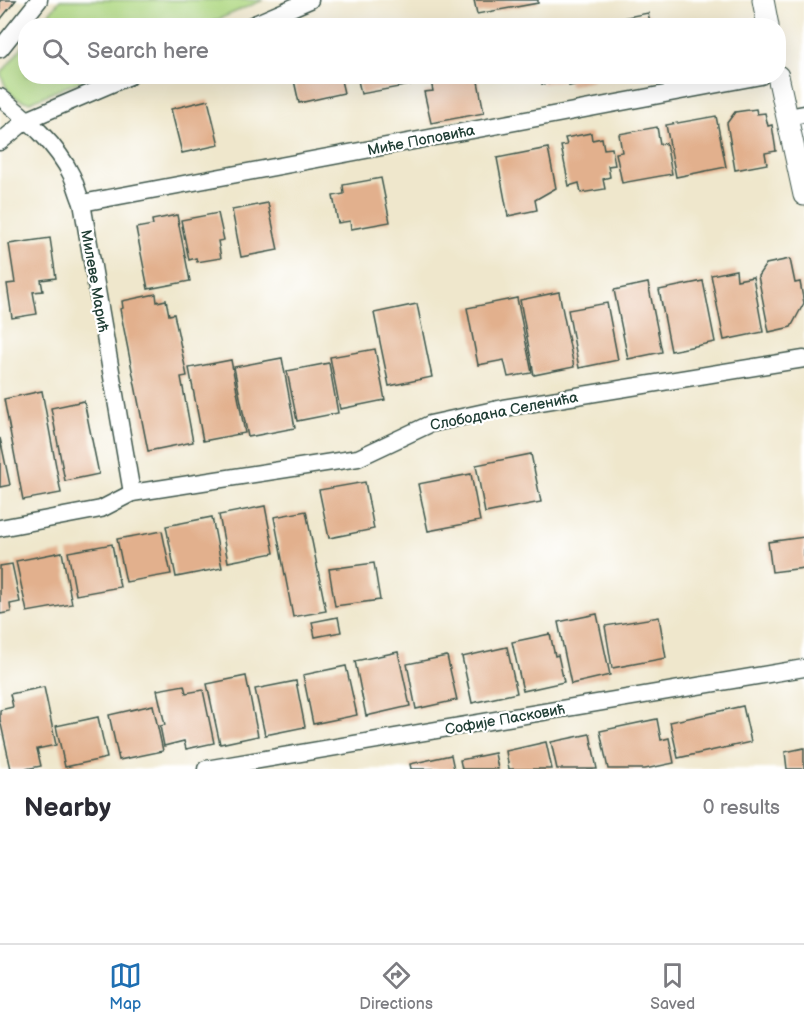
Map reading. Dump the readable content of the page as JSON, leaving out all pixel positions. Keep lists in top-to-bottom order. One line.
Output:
{"streets":{"street":["Миће Поповића","Милеве Марић","Слободана Селенића","Софије Пасковић"]},"crossings":[["Миће Поповића","Милеве Марић"],["Милеве Марић","Слободана Селенића"]],"page":{"search":"Search here","heading":["Nearby","0 results"],"nav":["Map","Directions","Saved"]}}
